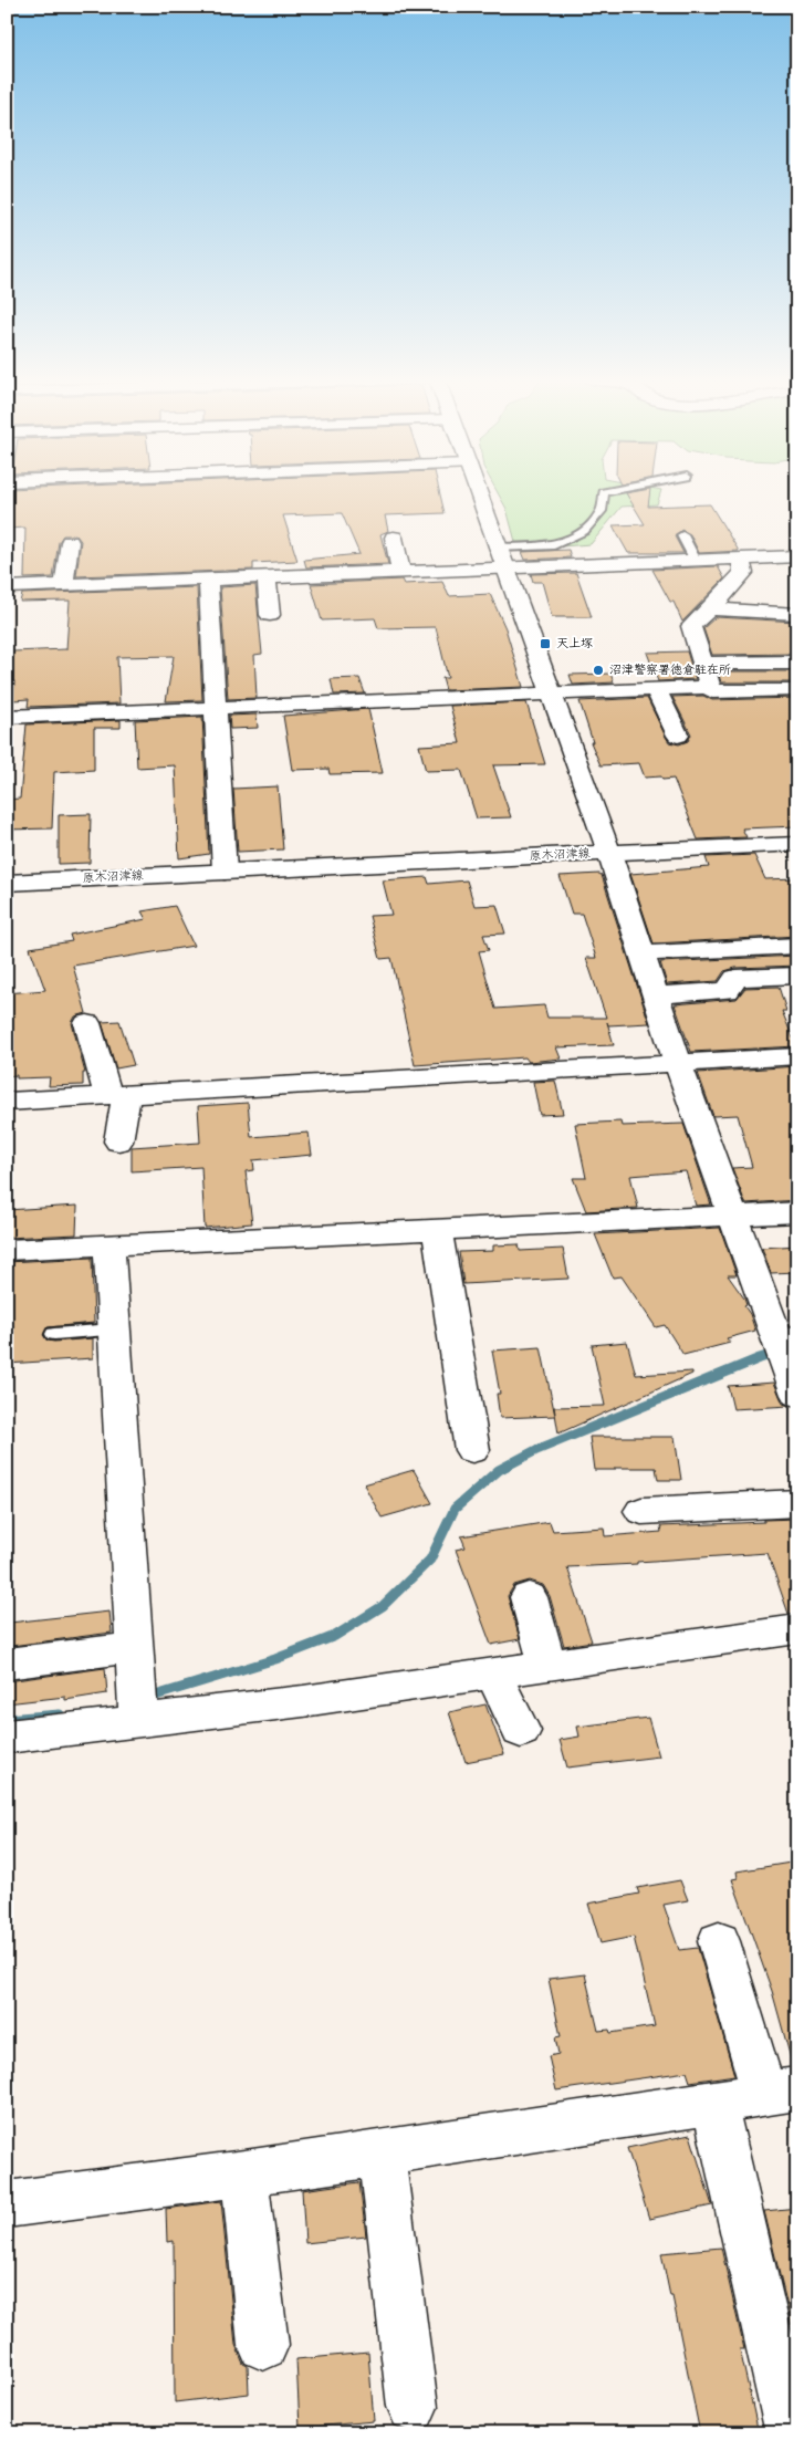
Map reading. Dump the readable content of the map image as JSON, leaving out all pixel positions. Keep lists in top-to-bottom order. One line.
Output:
{"streets":{"street":["原木沼津線"]},"places":{"transit":["天上塚"],"other":["沼津警察署徳倉駐在所"]}}
